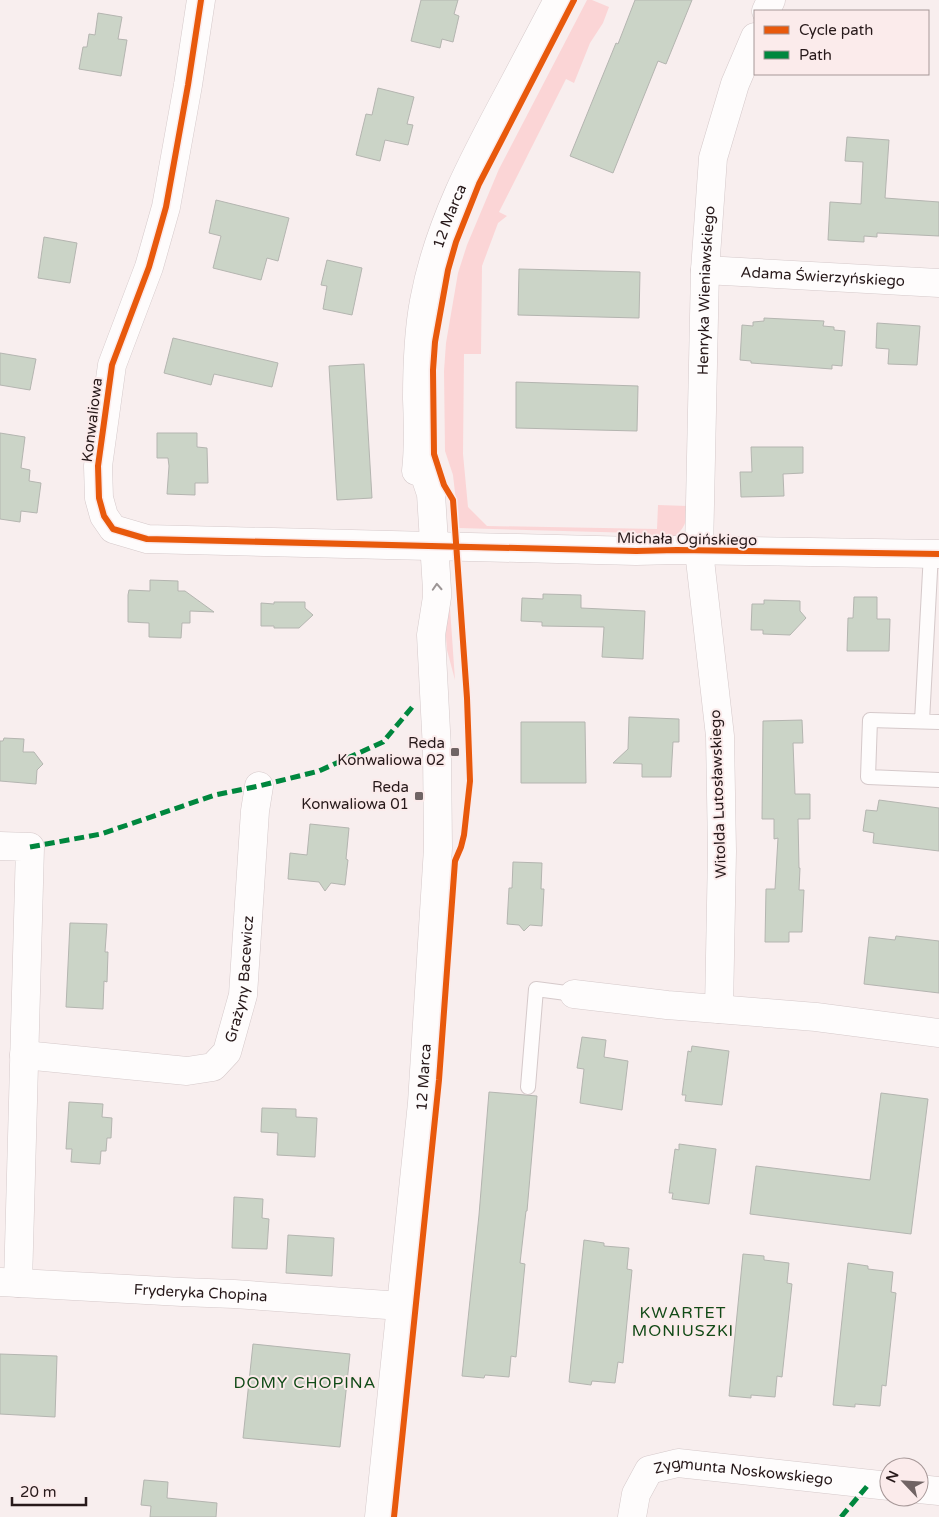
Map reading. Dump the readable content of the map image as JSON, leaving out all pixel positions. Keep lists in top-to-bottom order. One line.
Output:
{"streets":{"street":["12 Marca","Adama Świerzyńskiego","Henryka Wieniawskiego","Konwaliowa","Michała Ogińskiego","Witolda Lutosławskiego","Grażyny Bacewicz","Fryderyka Chopina","Zygmunta Noskowskiego"]},"crossings":[["12 Marca","Konwaliowa"],["12 Marca","Michała Ogińskiego"],["12 Marca","Fryderyka Chopina"],["Adama Świerzyńskiego","Henryka Wieniawskiego"],["Henryka Wieniawskiego","Michała Ogińskiego"],["Henryka Wieniawskiego","Witolda Lutosławskiego"],["Konwaliowa","Michała Ogińskiego"],["Michała Ogińskiego","Witolda Lutosławskiego"]],"districts":["KWARTET MONIUSZKI","DOMY CHOPINA"],"places":{"transit":["Reda Konwaliowa 02","Reda Konwaliowa 01"]},"legend":["Cycle path","Path"],"scale_bar":"20 m","north":"top left"}
